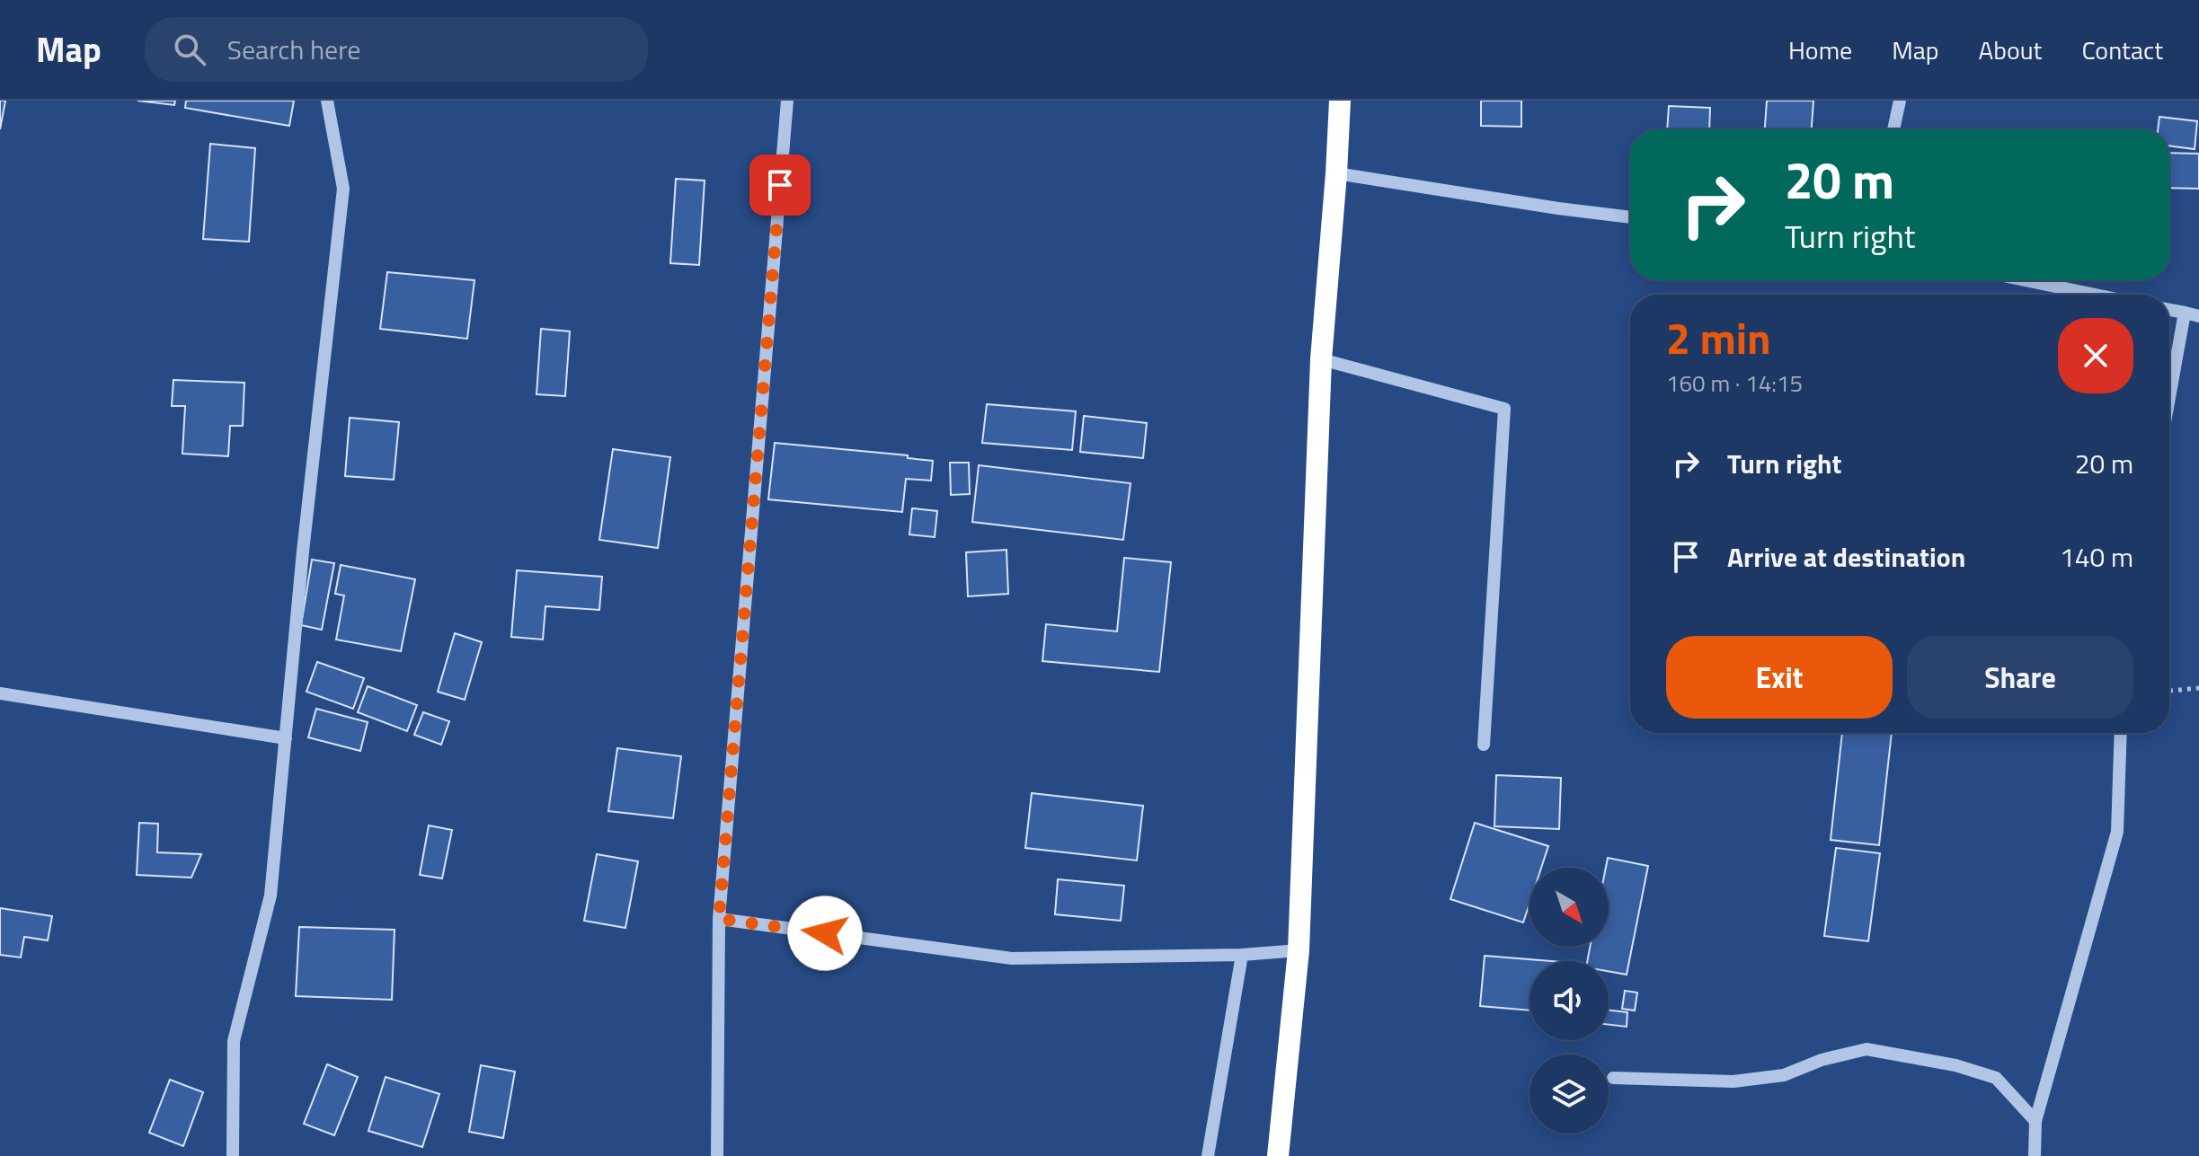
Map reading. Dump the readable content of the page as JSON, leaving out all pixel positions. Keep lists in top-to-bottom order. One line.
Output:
{"north":"bottom right","page":{"header":"Map","search":"Search here","nav":["Home","Map","About","Contact"],"turn":["20 m","Turn right"],"heading":["2 min","160 m · 14:15"],"list":[{"name":"Turn right","value":"20 m"},{"name":"Arrive at destination","value":"140 m"}],"buttons":["Exit","Share"]}}
